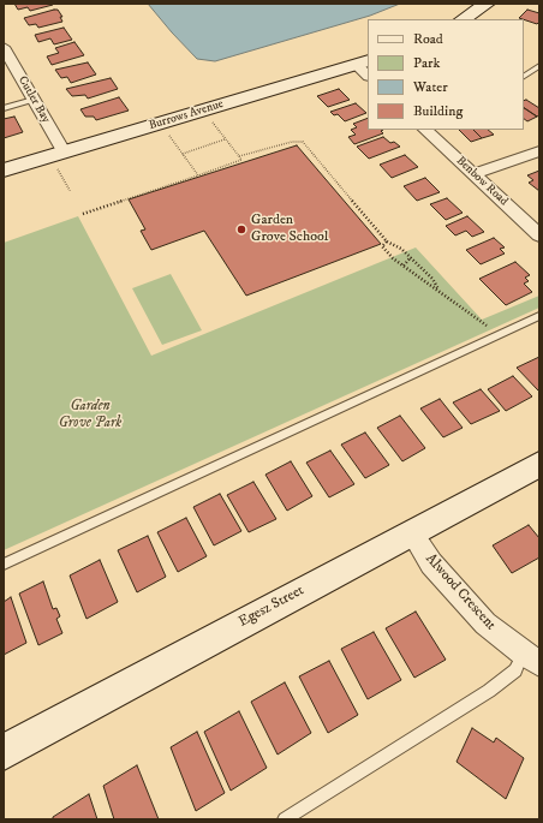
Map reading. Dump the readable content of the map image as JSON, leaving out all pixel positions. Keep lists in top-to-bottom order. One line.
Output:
{"streets":{"street":["Cutler Bay","Burrows Avenue","Benbow Road","Alwood Crescent","Egesz Street"]},"crossings":[["Cutler Bay","Burrows Avenue"],["Alwood Crescent","Egesz Street"]],"parks":["Garden Grove Park"],"places":["Garden Grove School"],"legend":["Road","Park","Water","Building"]}
